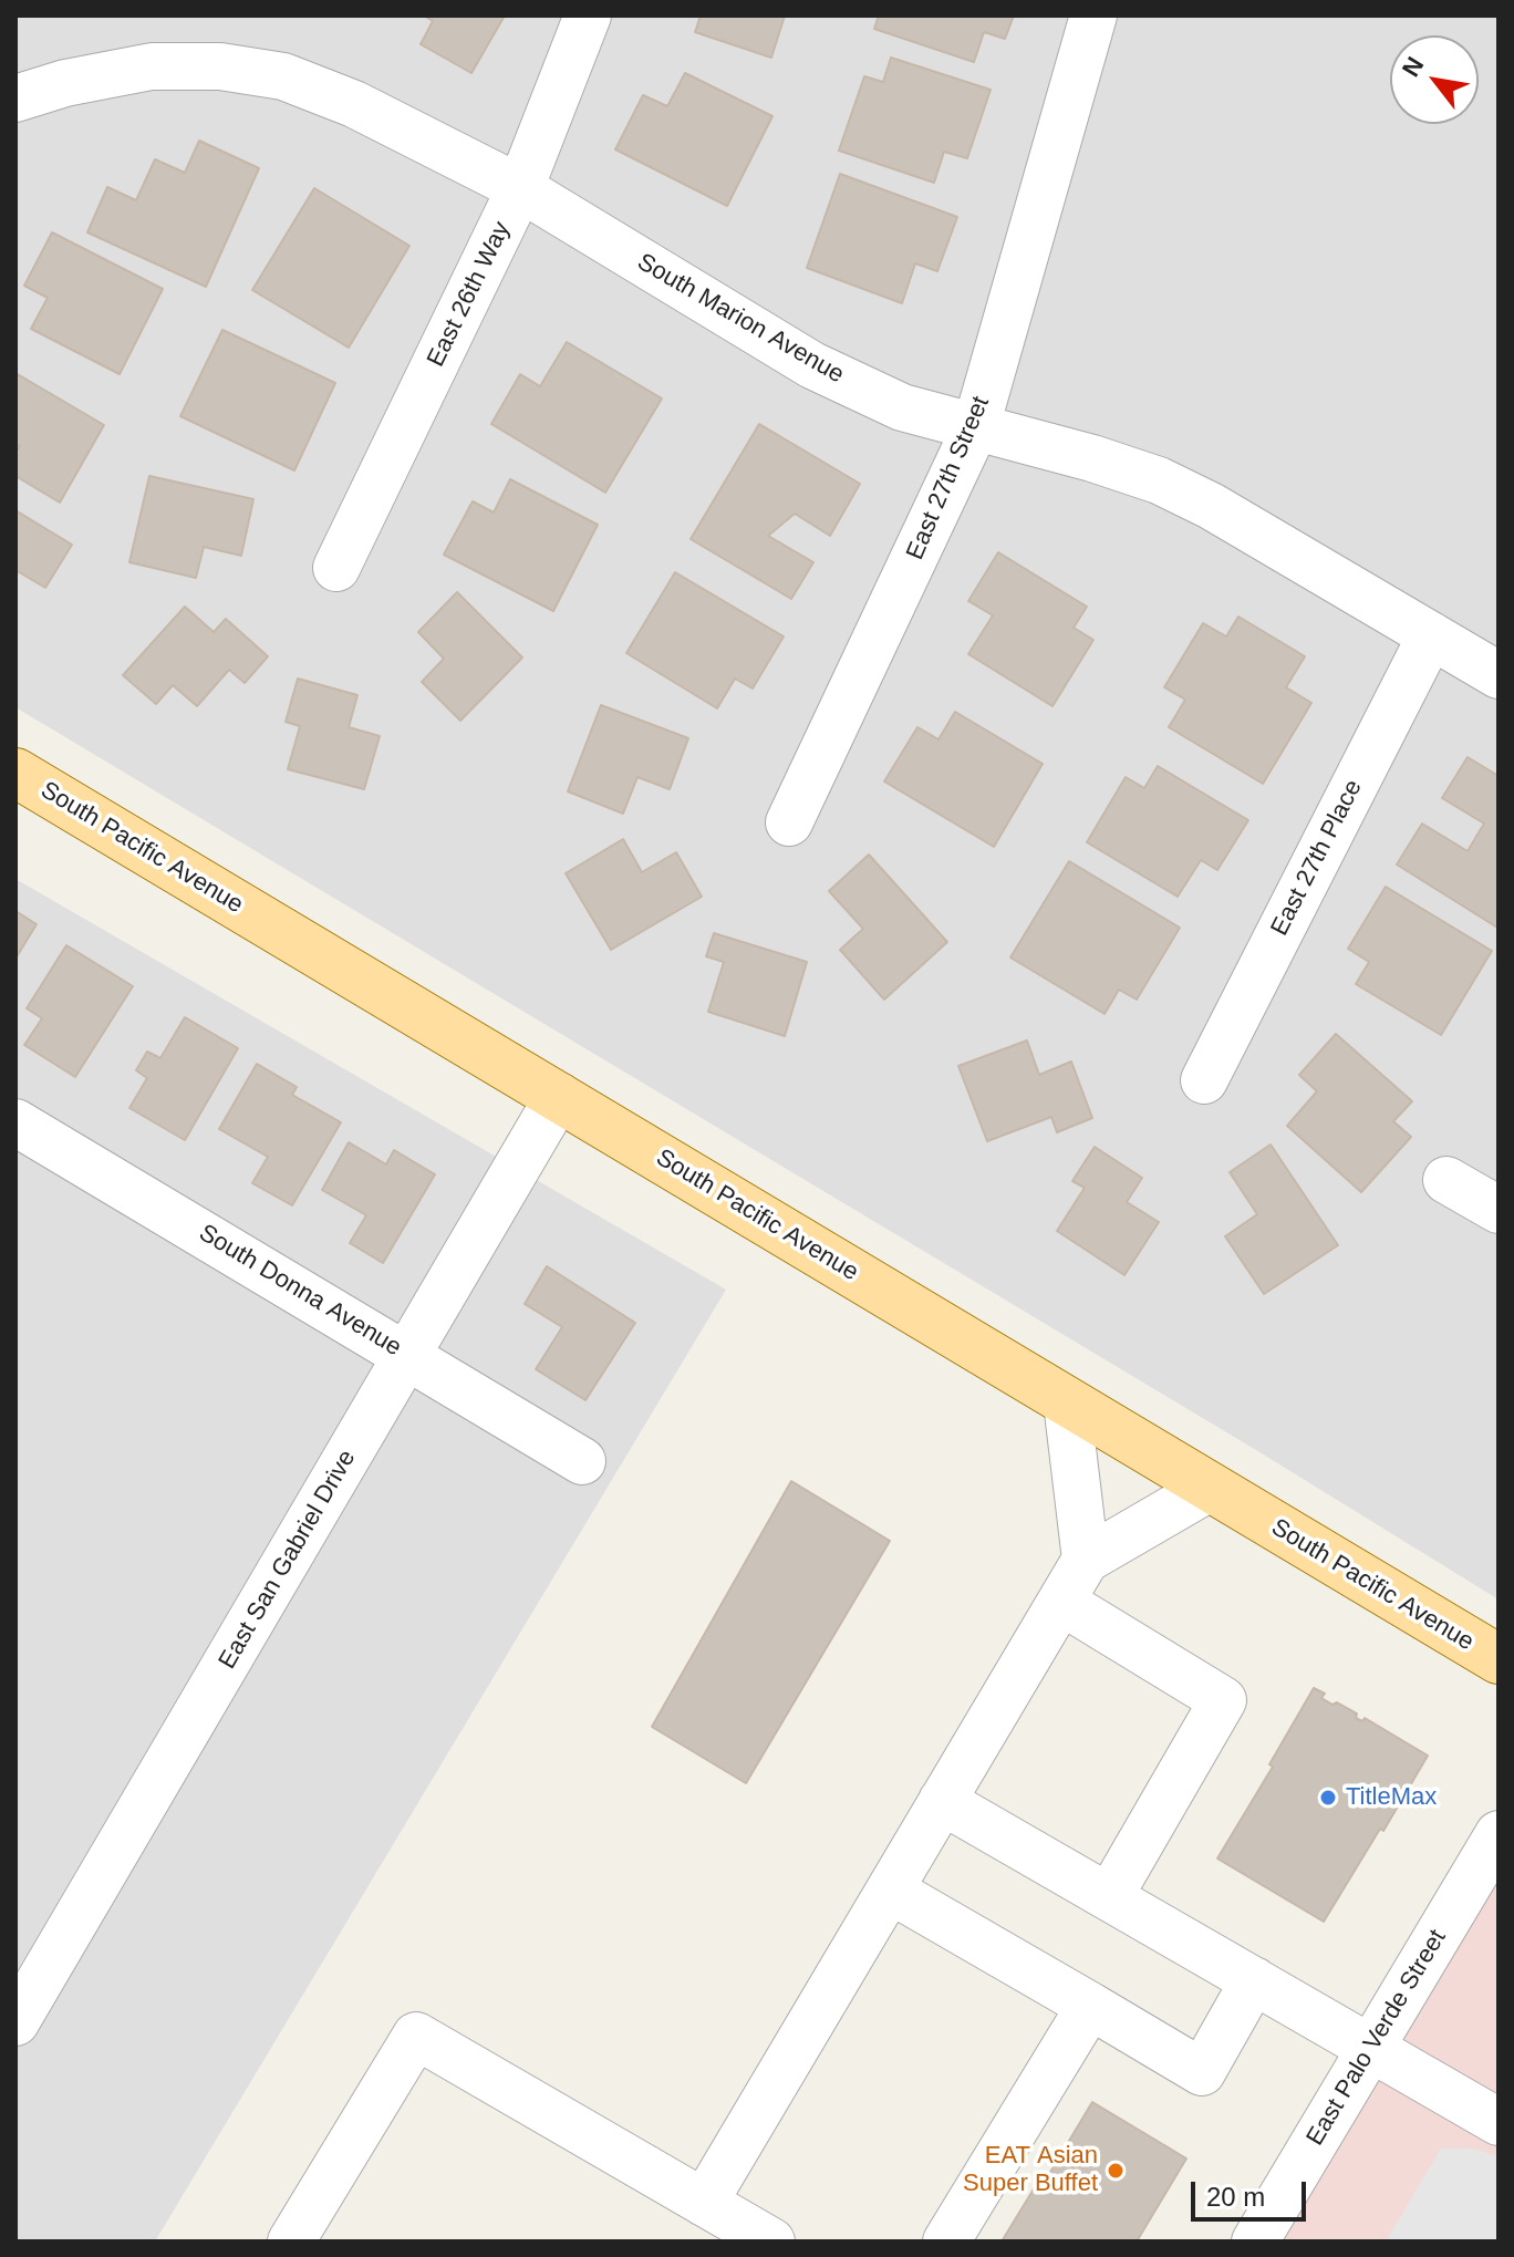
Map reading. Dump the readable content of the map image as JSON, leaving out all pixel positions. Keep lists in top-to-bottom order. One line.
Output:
{"streets":{"main road":["South Pacific Avenue"],"street":["East 26th Way","South Marion Avenue","East 27th Street","East 27th Place","South Donna Avenue","East San Gabriel Drive","East Palo Verde Street"]},"crossings":[["East 26th Way","South Marion Avenue"],["South Marion Avenue","East 27th Street"],["South Marion Avenue","East 27th Place"],["South Pacific Avenue","East San Gabriel Drive"],["South Donna Avenue","East San Gabriel Drive"]],"places":["TitleMax","EAT Asian Super Buffet"],"scale_bar":"20 m","north":"top left"}
